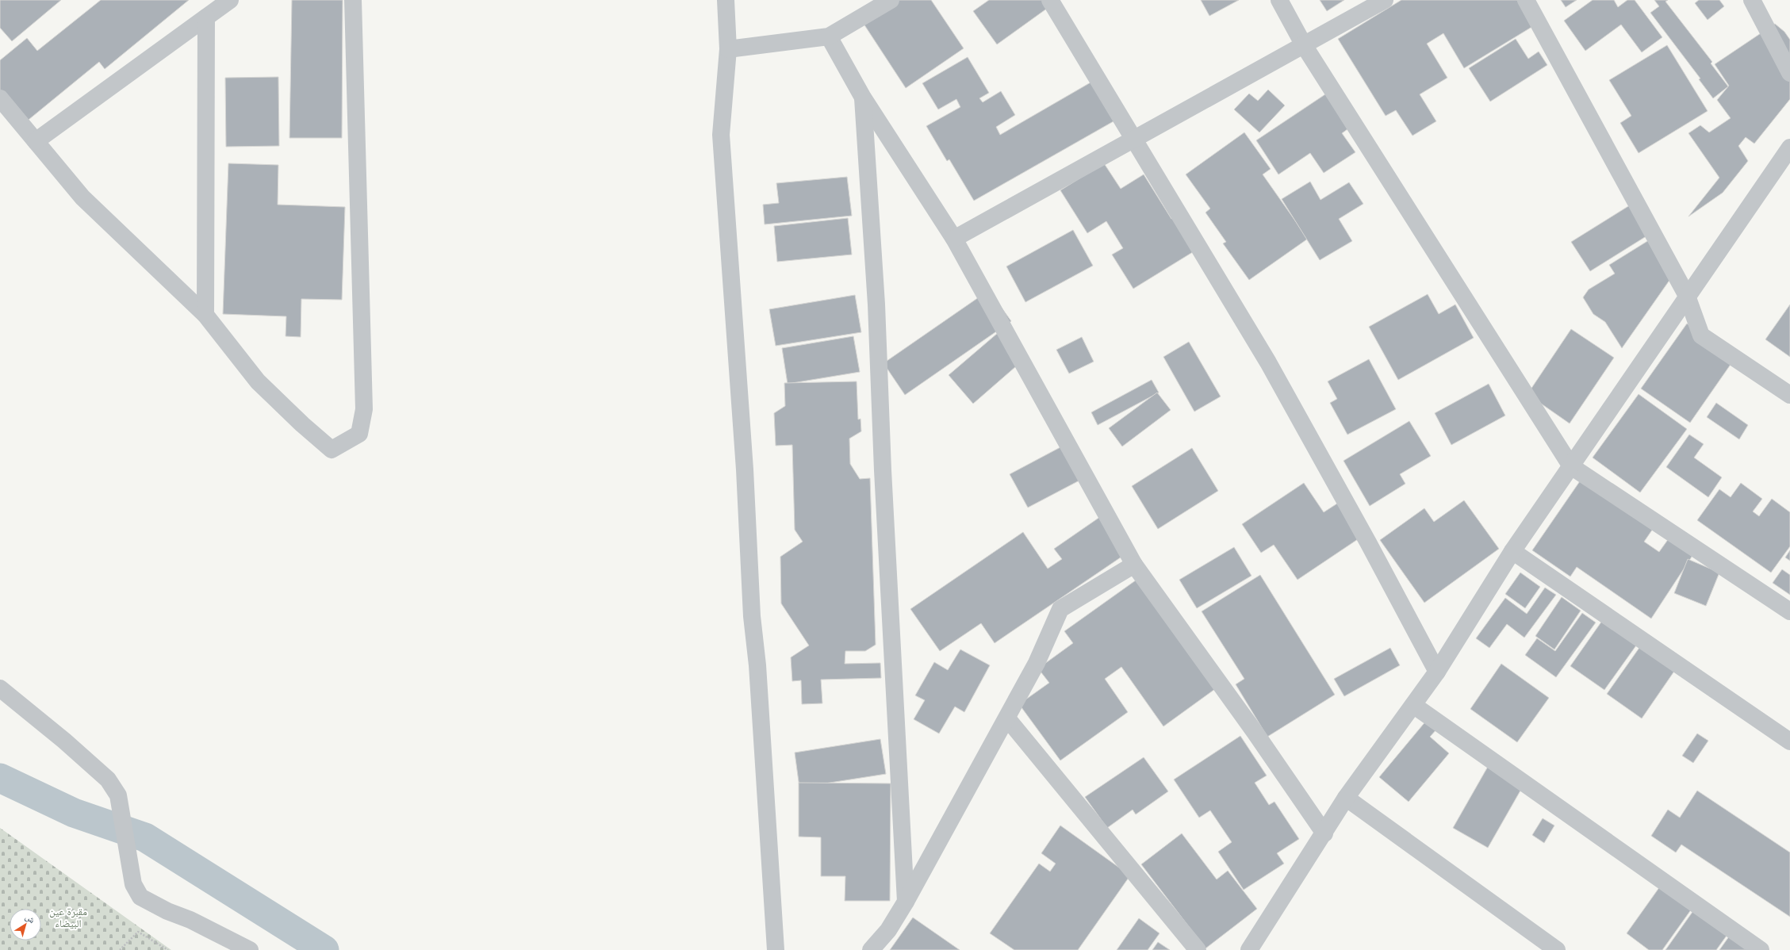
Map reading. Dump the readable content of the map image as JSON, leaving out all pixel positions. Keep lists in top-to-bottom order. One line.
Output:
{"parks":["مقبرة عين البيضاء"],"north":"top right"}
